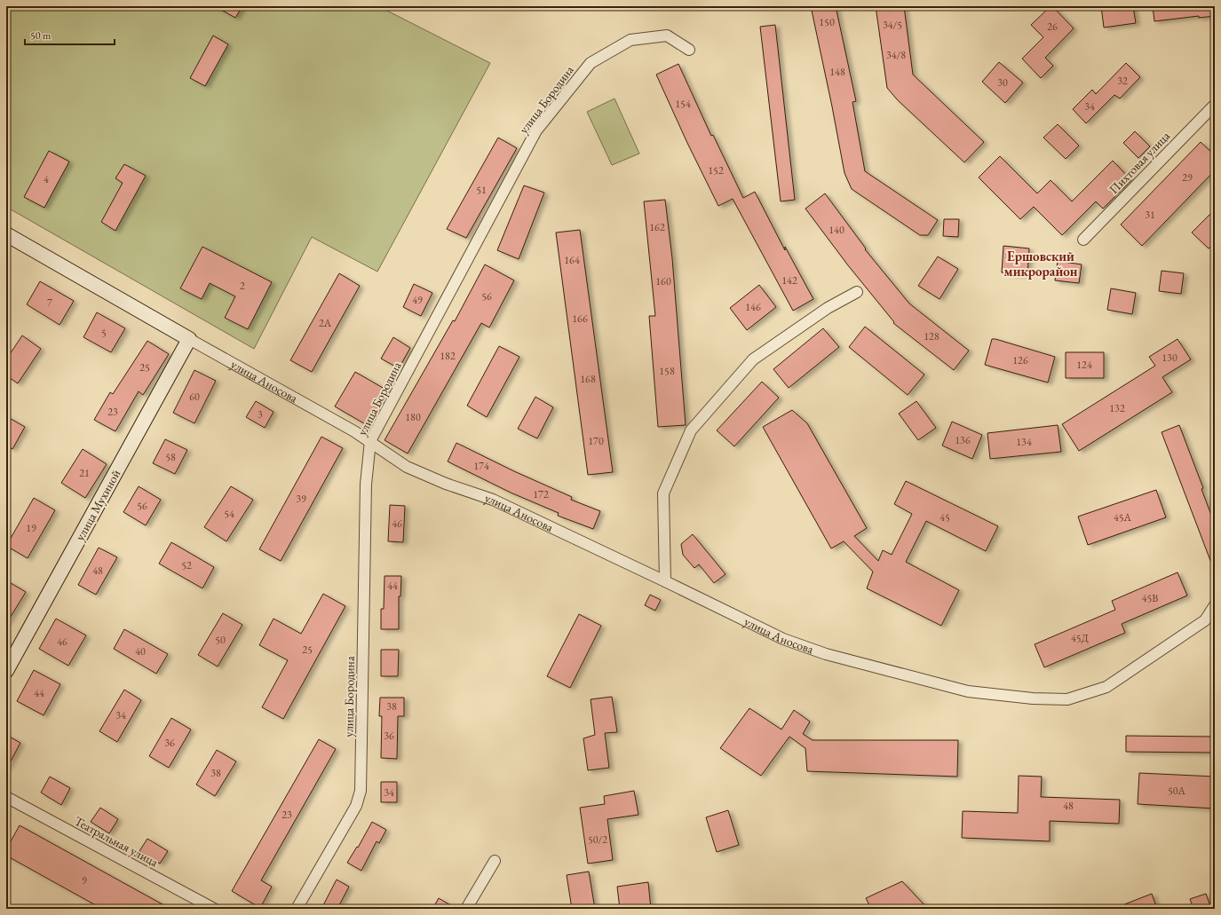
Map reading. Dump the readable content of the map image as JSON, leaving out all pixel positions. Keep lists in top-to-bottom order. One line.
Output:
{"streets":{"street":["улица Бородина","Пихтовая улица","улица Аносова","улица Мухиной","Театральная улица"]},"crossings":[["улица Бородина","улица Аносова"],["улица Аносова","улица Мухиной"]],"districts":["Ершовский микрорайон"],"house_numbers":["150","34/5","26","34/8","148","32","30","154","34","152","29","4","51","31","162","140","164","142","160","2","56","49","7","146","166","2А","5","128","182","130","126","124","25","158","168","60","132","23","3","180","136","170","134","58","174","21","172","39","56","54","45","45А","46","19","52","48","44","45В","45Д","50","46","25","40","44","38","34","36","36","38","50А","34","48","23","50/2","9"],"scale_bar":"50 m"}
